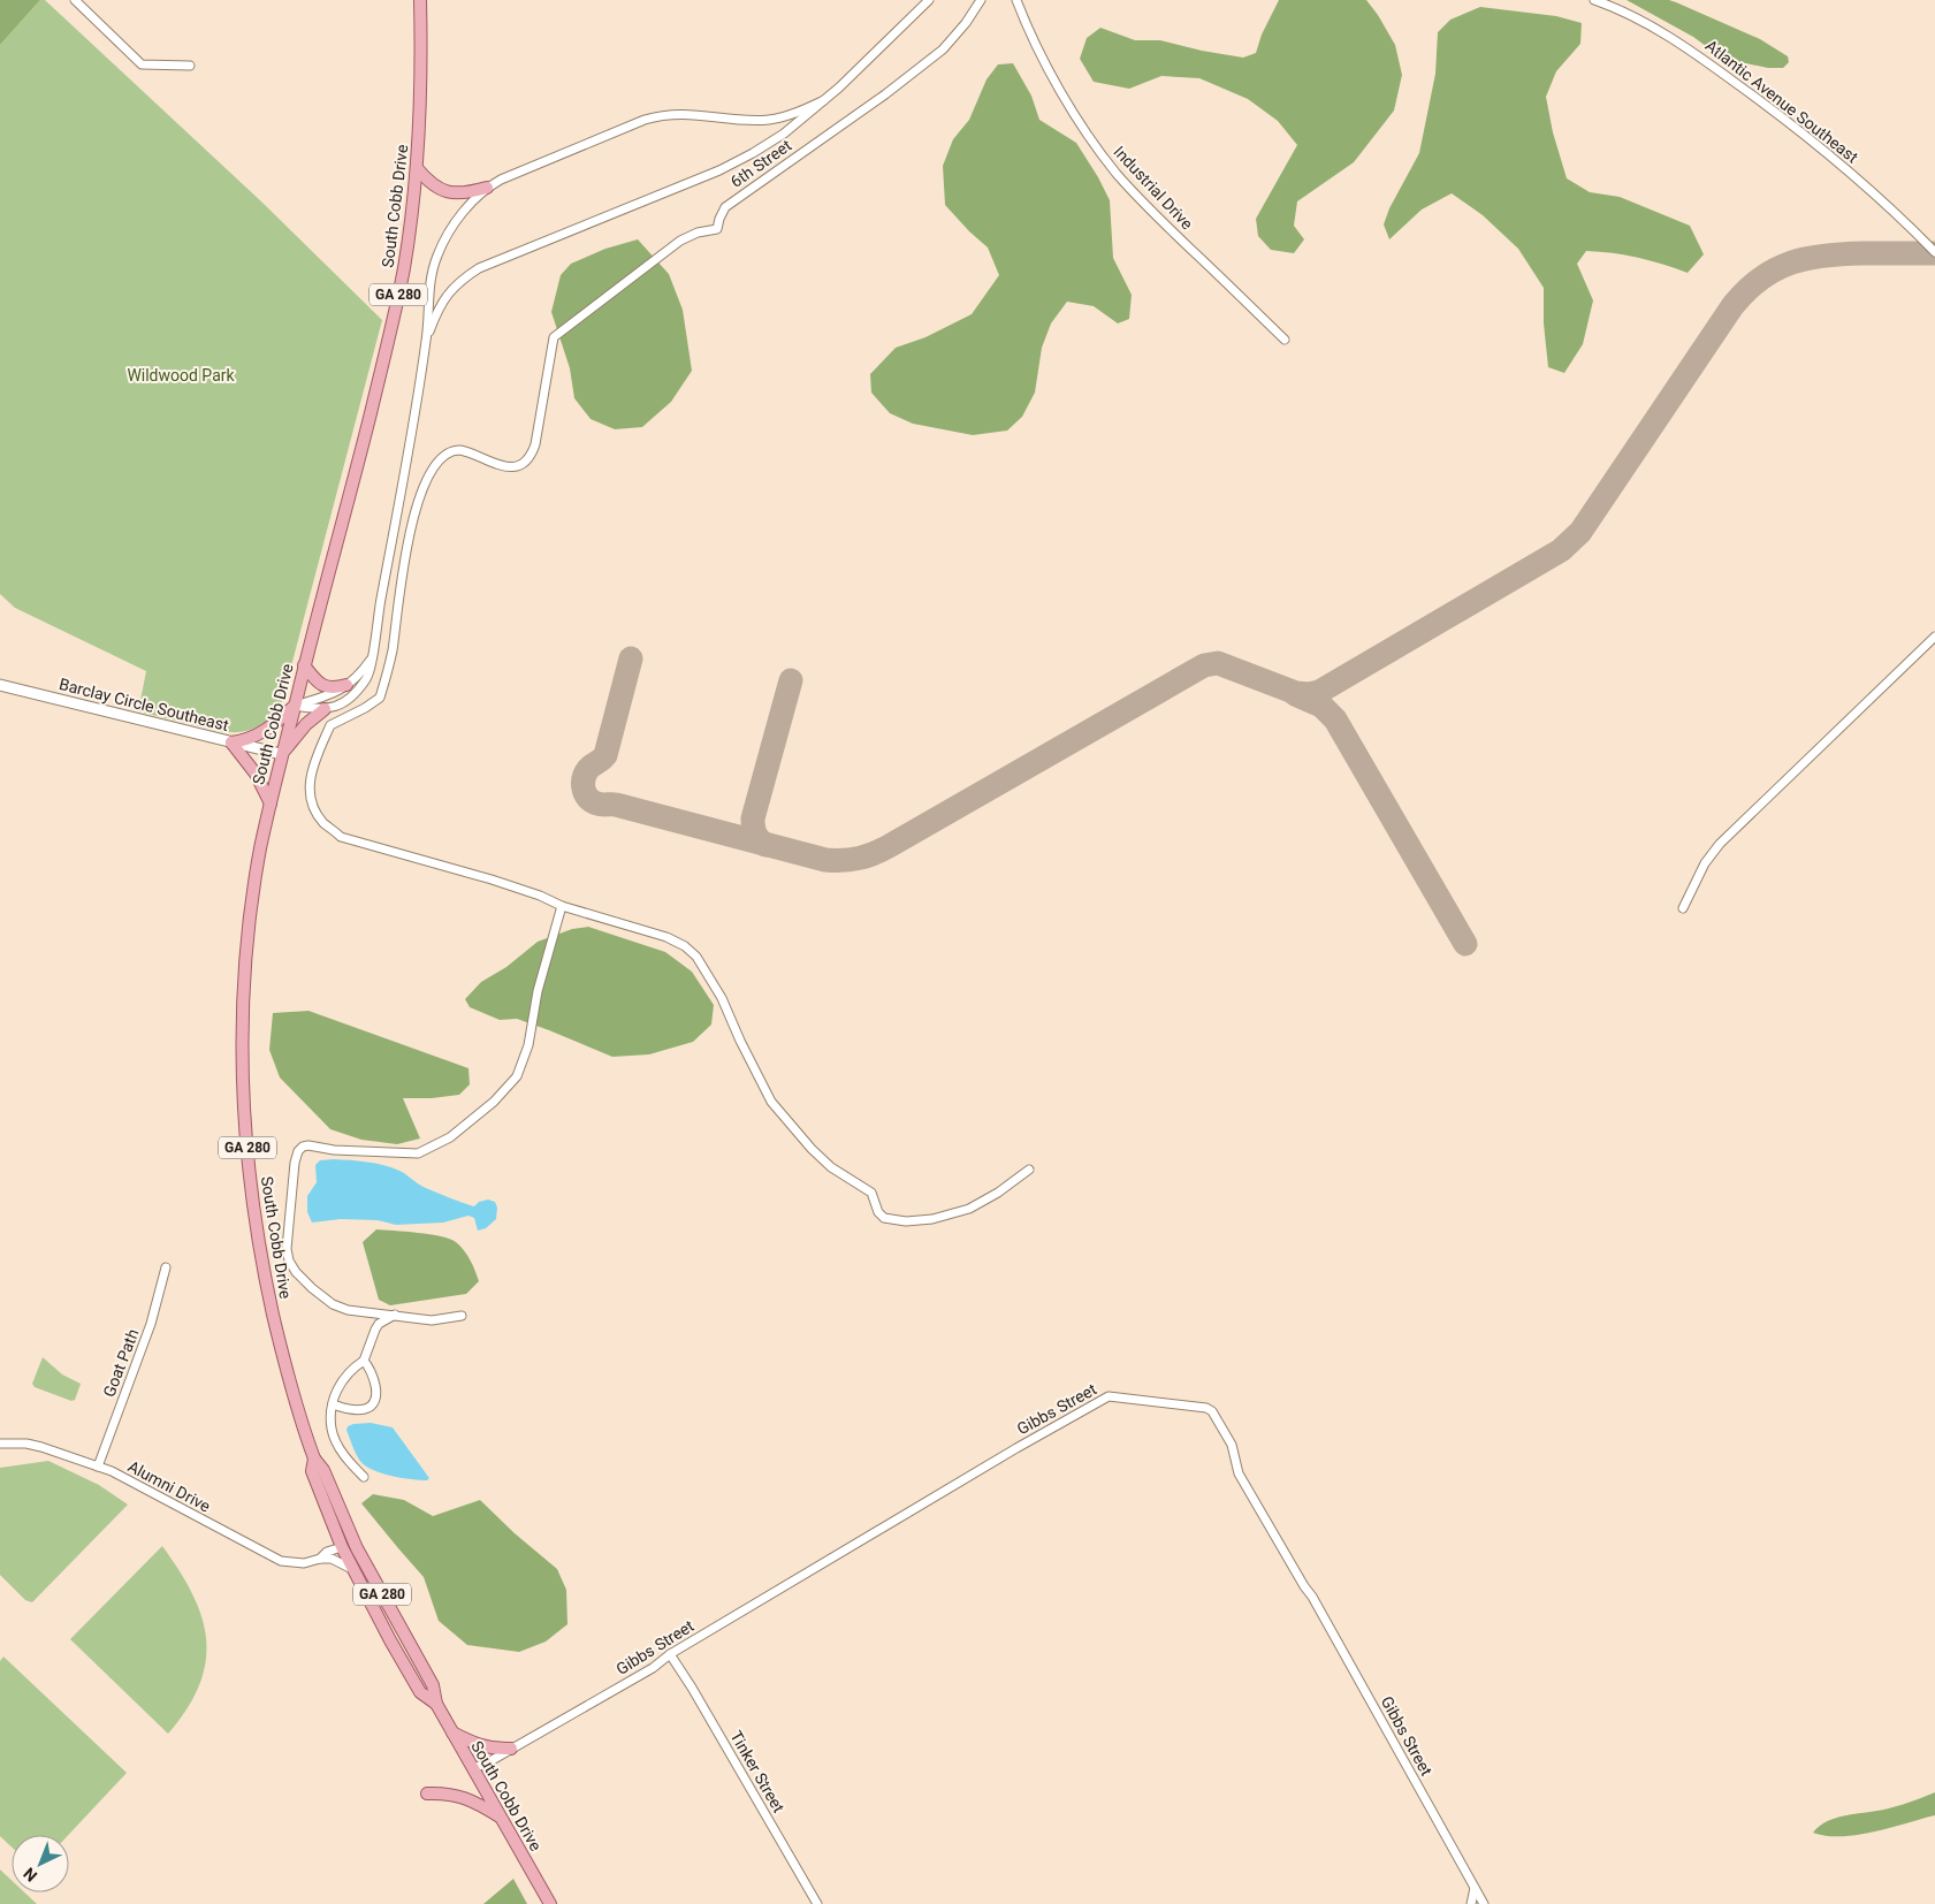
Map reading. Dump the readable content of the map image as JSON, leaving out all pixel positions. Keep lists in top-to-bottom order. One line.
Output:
{"streets":{"main road":["South Cobb Drive","GA 280"],"street":["Atlantic Avenue Southeast","6th Street","Industrial Drive","Barclay Circle Southeast","Goat Path","Gibbs Street","Alumni Drive","Tinker Street"]},"crossings":[["South Cobb Drive","Barclay Circle Southeast"],["South Cobb Drive","Gibbs Street"],["South Cobb Drive","Alumni Drive"],["Goat Path","Alumni Drive"],["Gibbs Street","Tinker Street"]],"parks":["Wildwood Park"],"north":"bottom left"}
